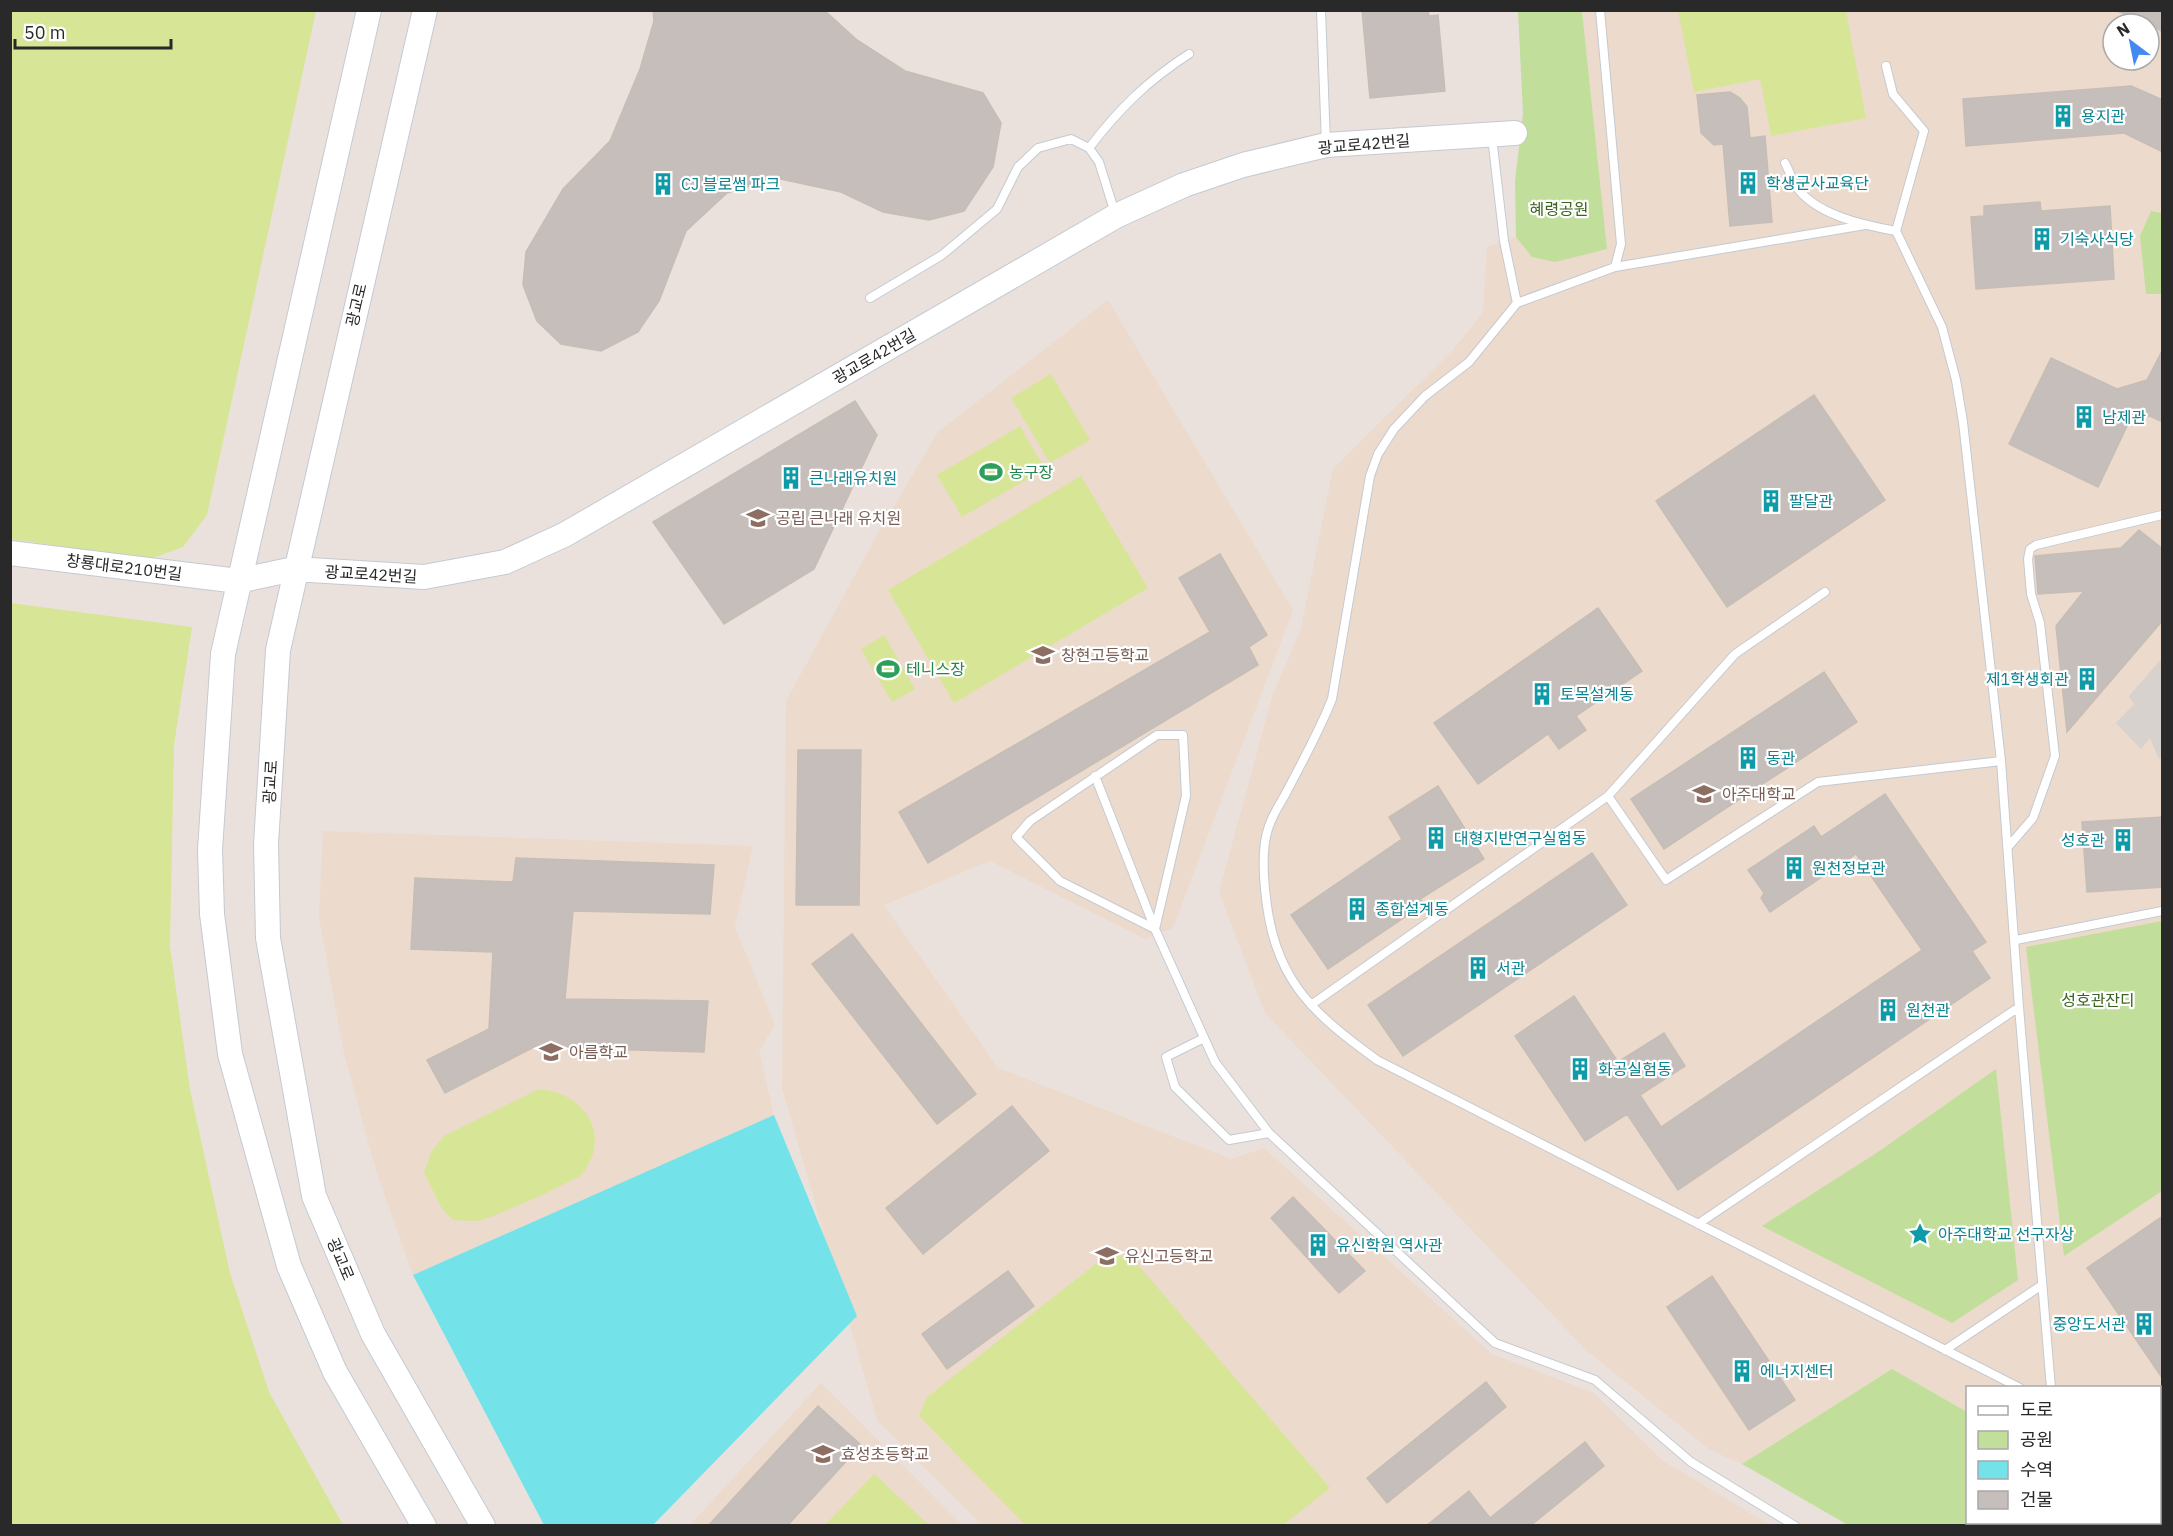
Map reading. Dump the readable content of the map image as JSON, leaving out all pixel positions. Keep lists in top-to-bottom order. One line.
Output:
{"streets":{"main road":["광교로42번길","광교로","창룡대로210번길"]},"crossings":[["광교로42번길","광교로"],["광교로42번길","창룡대로210번길"]],"parks":["혜령공원","성호관잔디"],"places":{"building":["용지관","학생군사교육단","CJ 블로썸 파크","기숙사식당","남제관","큰나래유치원","팔달관","제1학생회관","토목설계동","동관","대형지반연구실험동","성호관","원천정보관","종합설계동","서관","원천관","화공실험동","유신학원 역사관","중앙도서관","에너지센터"],"sports":["농구장","테니스장"],"school or university":["공립 큰나래 유치원","창현고등학교","아주대학교","아름학교","유신고등학교","효성초등학교"],"place":["아주대학교 선구자상"]},"legend":["도로","공원","수역","건물"],"scale_bar":"50 m","north":"top left"}
